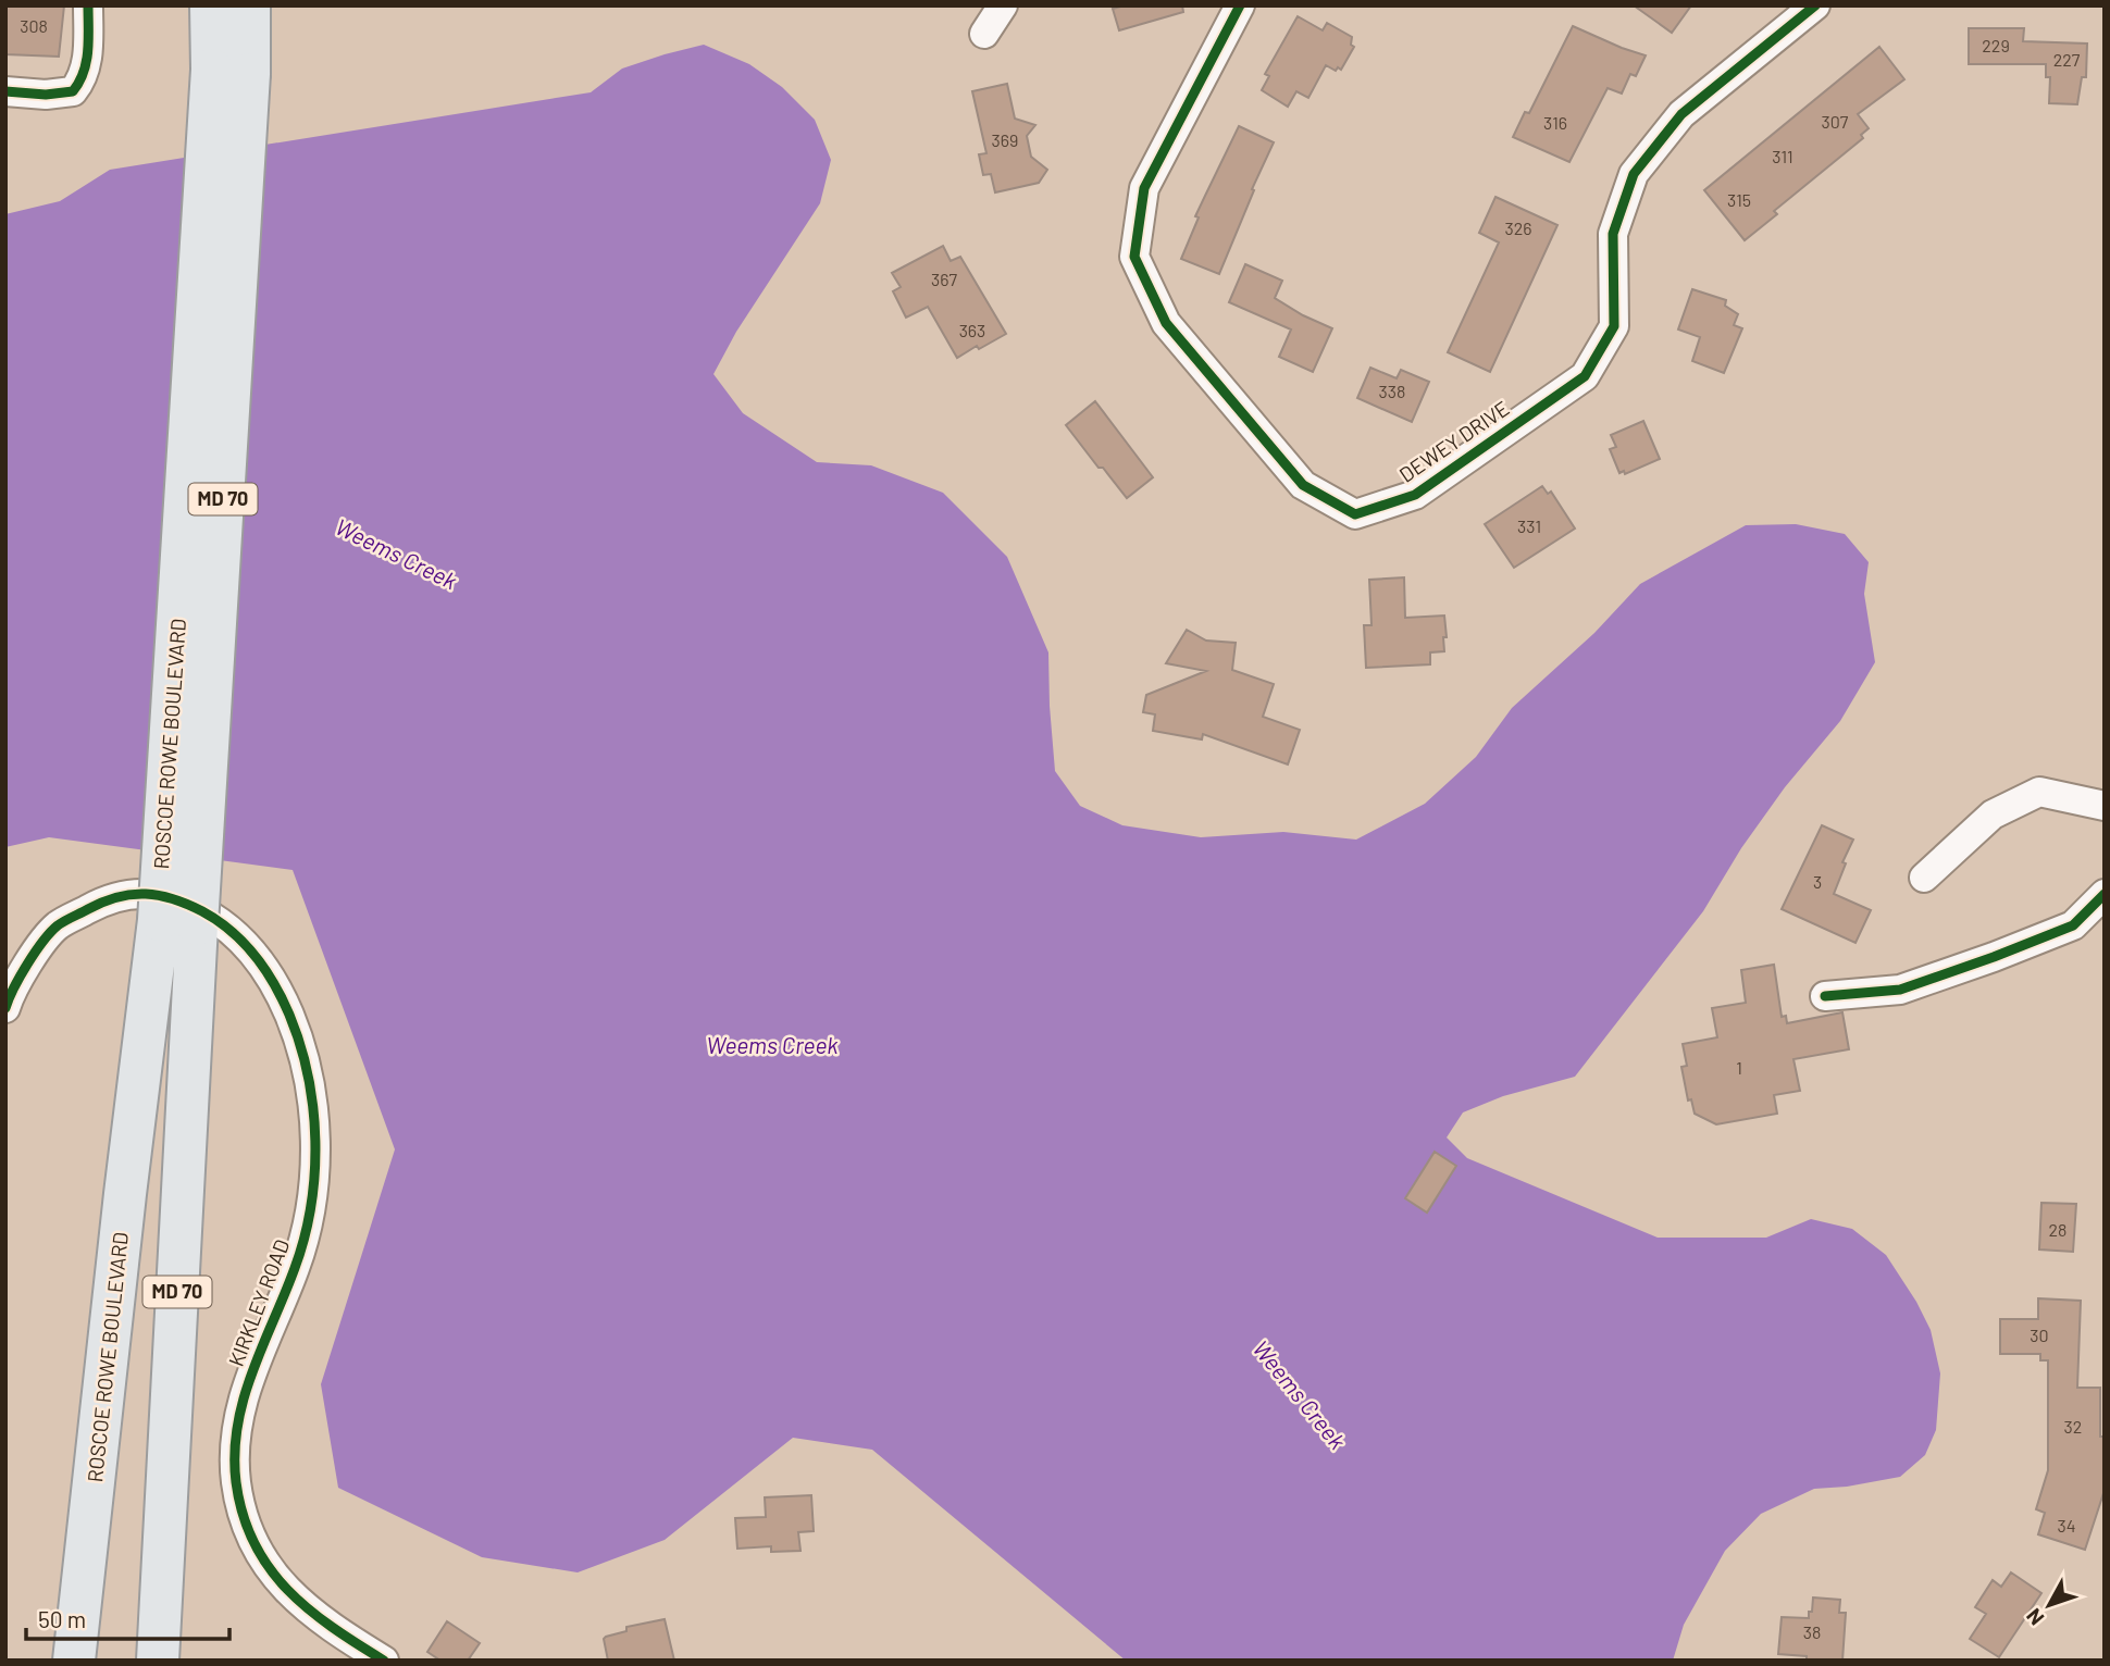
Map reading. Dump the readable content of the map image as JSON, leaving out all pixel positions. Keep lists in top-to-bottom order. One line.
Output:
{"streets":{"main road":["MD 70","ROSCOE ROWE BOULEVARD"],"street":["DEWEY DRIVE","KIRKLEY ROAD"]},"water":["Weems Creek"],"house_numbers":["308","229","227","307","316","369","311","315","326","367","363","338","331","3","1","28","30","32","34","38"],"scale_bar":"50 m","north":"bottom left"}
